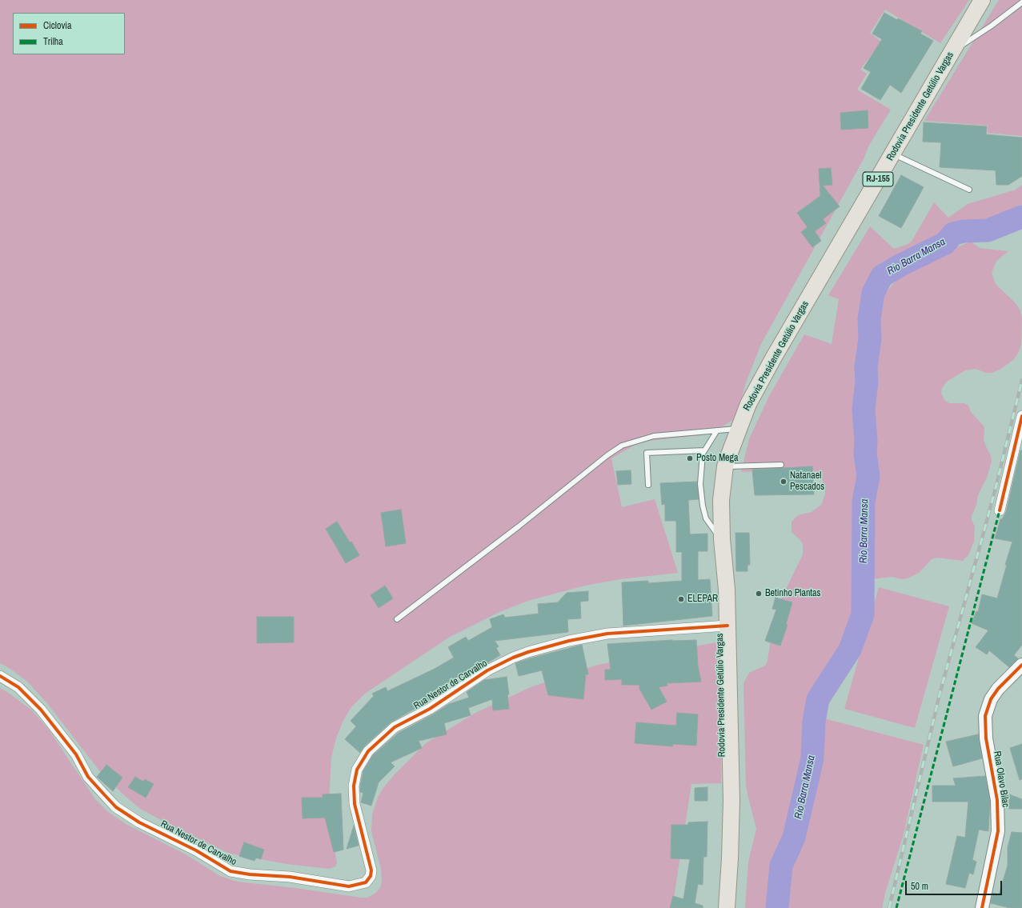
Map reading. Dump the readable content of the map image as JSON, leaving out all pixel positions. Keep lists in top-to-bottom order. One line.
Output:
{"streets":{"main road":["Rodovia Presidente Getúlio Vargas","RJ-155"],"street":["Rua Nestor de Carvalho","Rua Olavo Bilac"]},"crossings":[["Rodovia Presidente Getúlio Vargas","Rua Nestor de Carvalho"]],"water":["Rio Barra Mansa"],"places":["Posto Mega","Natanael Pescados","Betinho Plantas","ELEPAR"],"legend":["Ciclovia","Trilha"],"scale_bar":"50 m"}
